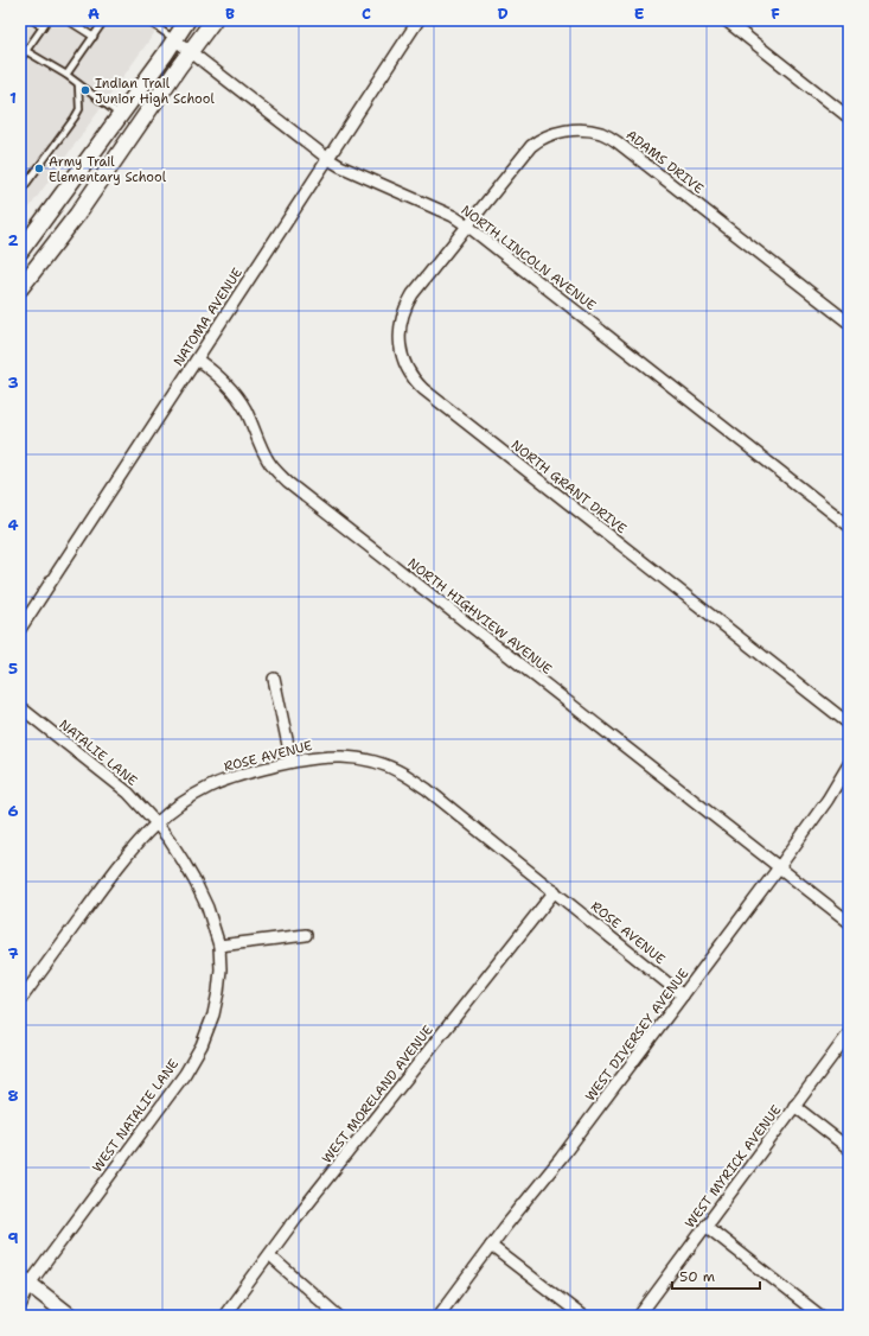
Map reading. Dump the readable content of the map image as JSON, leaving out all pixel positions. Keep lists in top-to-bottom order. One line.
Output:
{"streets":{"street":["ADAMS DRIVE","NORTH LINCOLN AVENUE","NATOMA AVENUE","NORTH GRANT DRIVE","NORTH HIGHVIEW AVENUE","NATALIE LANE","ROSE AVENUE","WEST DIVERSEY AVENUE","WEST MORELAND AVENUE","WEST NATALIE LANE","WEST MYRICK AVENUE"]},"crossings":[["ADAMS DRIVE","NORTH LINCOLN AVENUE"],["ADAMS DRIVE","NORTH GRANT DRIVE"],["NORTH LINCOLN AVENUE","NATOMA AVENUE"],["NORTH LINCOLN AVENUE","NORTH GRANT DRIVE"],["NATOMA AVENUE","NORTH HIGHVIEW AVENUE"],["NORTH HIGHVIEW AVENUE","WEST DIVERSEY AVENUE"],["NATALIE LANE","ROSE AVENUE"],["NATALIE LANE","WEST NATALIE LANE"],["ROSE AVENUE","WEST DIVERSEY AVENUE"],["ROSE AVENUE","WEST MORELAND AVENUE"],["ROSE AVENUE","WEST NATALIE LANE"]],"places":["Indian Trail Junior High School","Army Trail Elementary School"],"scale_bar":"50 m","grid":{"columns":["A","B","C","D","E","F"],"rows":["1","2","3","4","5","6","7","8","9"]}}
